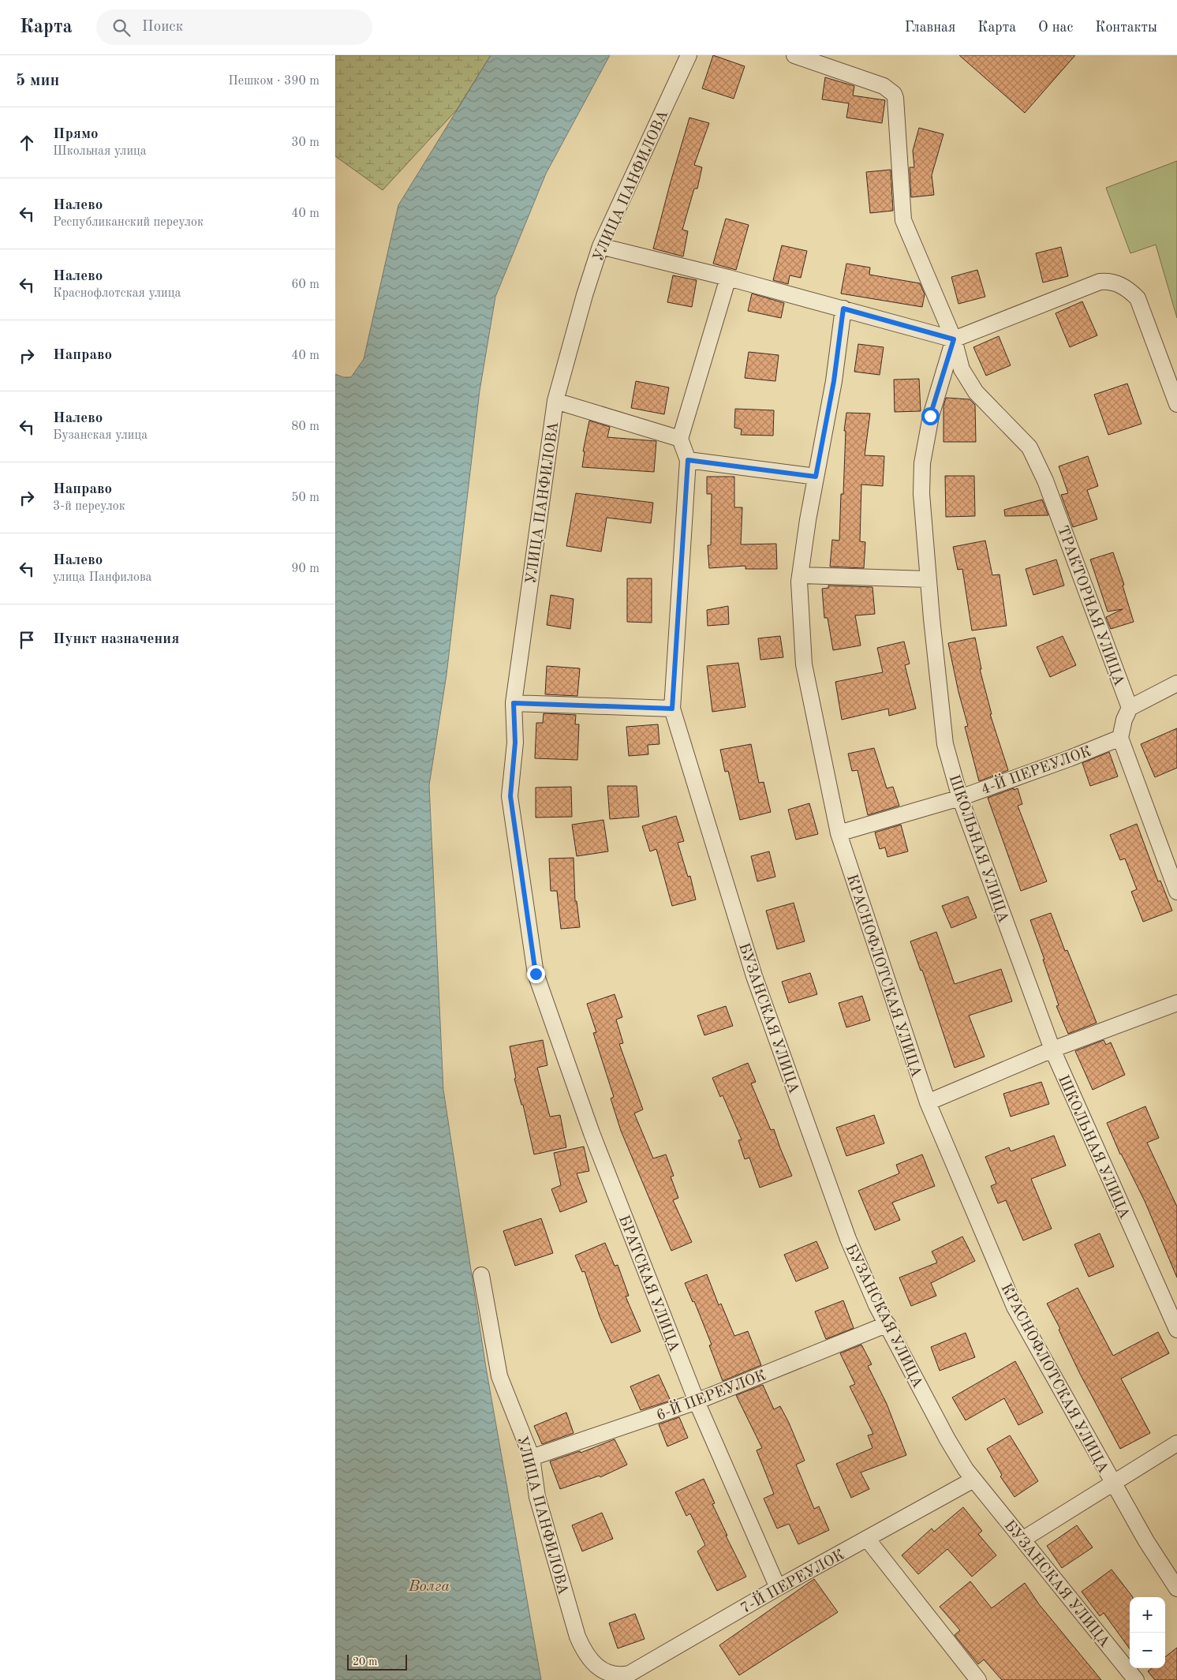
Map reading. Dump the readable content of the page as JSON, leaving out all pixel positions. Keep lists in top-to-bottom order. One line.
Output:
{"streets":{"street":["УЛИЦА ПАНФИЛОВА","ТРАКТОРНАЯ УЛИЦА","4-Й ПЕРЕУЛОК","ШКОЛЬНАЯ УЛИЦА","КРАСНОФЛОТСКАЯ УЛИЦА","БУЗАНСКАЯ УЛИЦА","БРАТСКАЯ УЛИЦА","6-Й ПЕРЕУЛОК","7-Й ПЕРЕУЛОК"]},"crossings":[["УЛИЦА ПАНФИЛОВА","БРАТСКАЯ УЛИЦА"],["УЛИЦА ПАНФИЛОВА","6-Й ПЕРЕУЛОК"],["УЛИЦА ПАНФИЛОВА","7-Й ПЕРЕУЛОК"],["ТРАКТОРНАЯ УЛИЦА","ШКОЛЬНАЯ УЛИЦА"],["4-Й ПЕРЕУЛОК","ШКОЛЬНАЯ УЛИЦА"],["4-Й ПЕРЕУЛОК","КРАСНОФЛОТСКАЯ УЛИЦА"],["БУЗАНСКАЯ УЛИЦА","6-Й ПЕРЕУЛОК"],["БУЗАНСКАЯ УЛИЦА","7-Й ПЕРЕУЛОК"],["БРАТСКАЯ УЛИЦА","6-Й ПЕРЕУЛОК"],["БРАТСКАЯ УЛИЦА","7-Й ПЕРЕУЛОК"]],"water":["Волга"],"scale_bar":"20 m","page":{"header":"Карта","search":"Поиск","nav":["Главная","Карта","О нас","Контакты"],"heading":["5 мин","Пешком · 390 m"],"list":[["Прямо","Школьная улица","30 m"],["Налево","Республиканский переулок","40 m"],["Налево","Краснофлотская улица","60 m"],["Направо","40 m"],["Налево","Бузанская улица","80 m"],["Направо","3-й переулок","50 m"],["Налево","улица Панфилова","90 m"],"Пункт назначения"],"map_buttons":["+","−"],"scale":"20 m"}}
